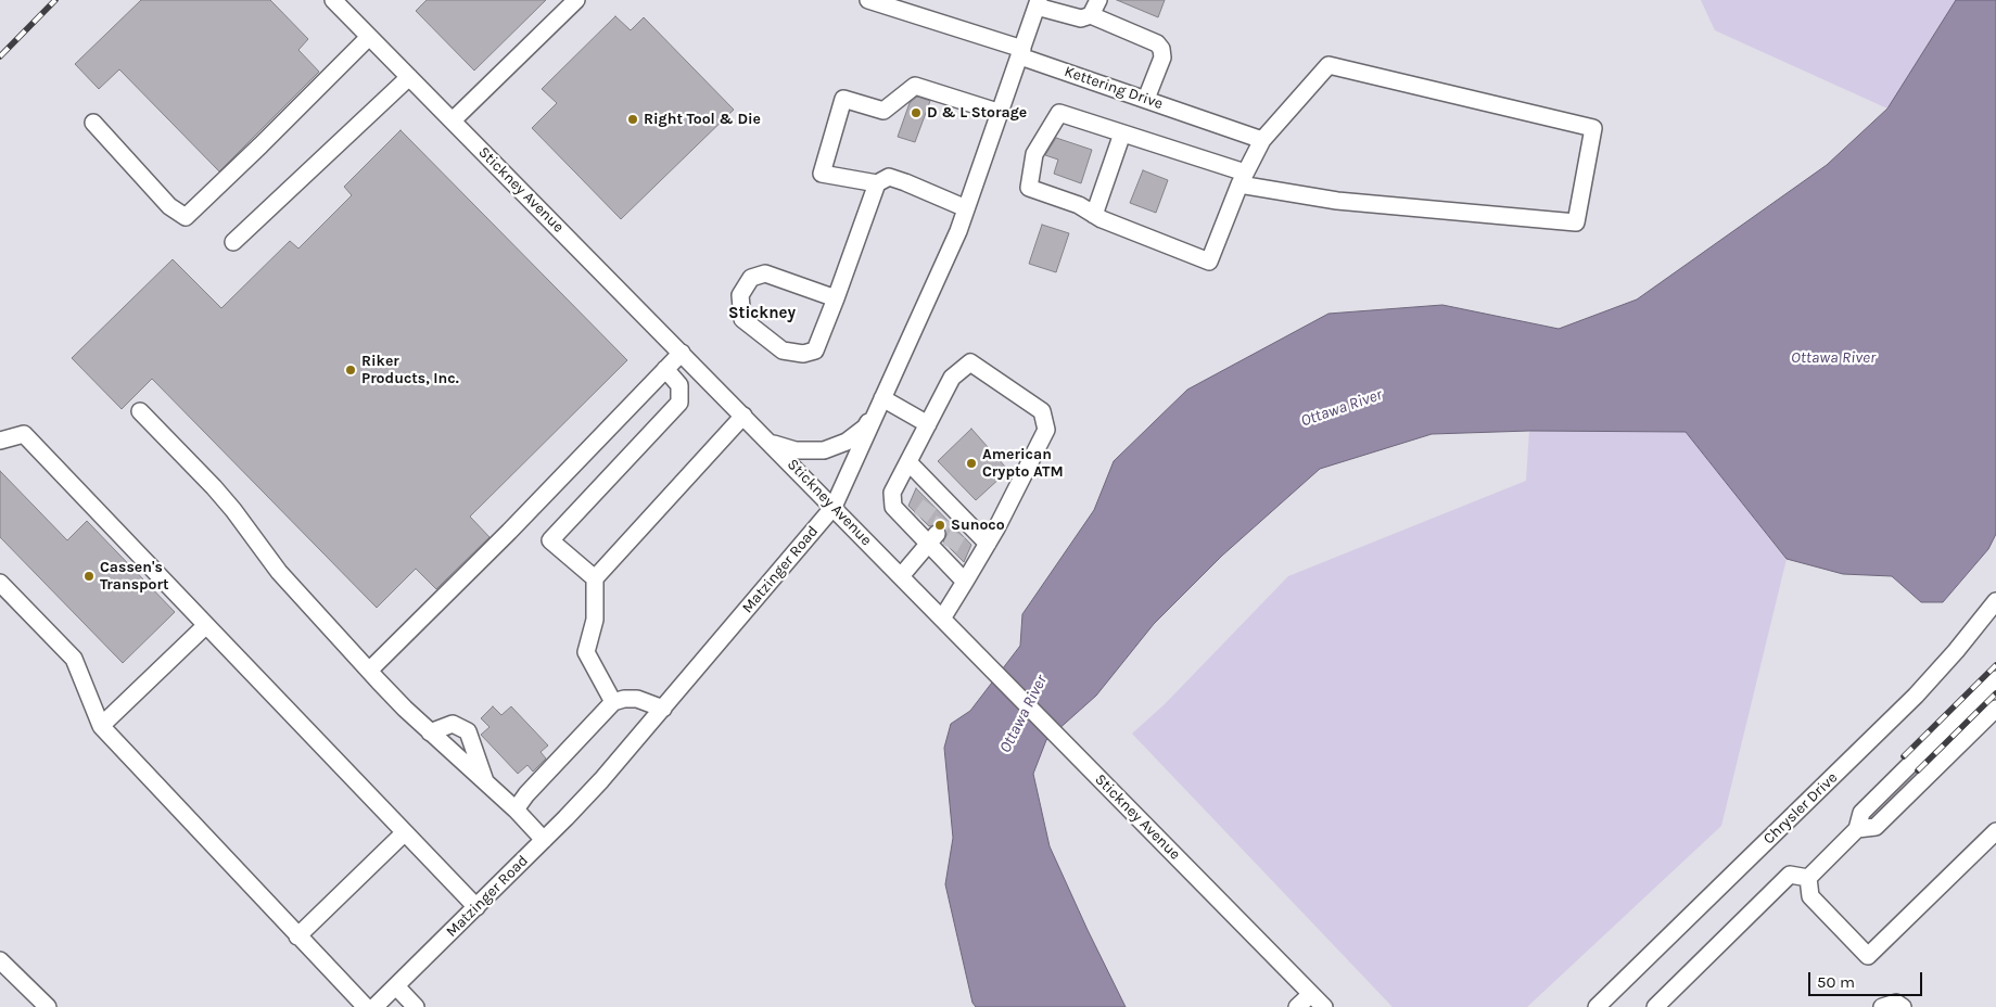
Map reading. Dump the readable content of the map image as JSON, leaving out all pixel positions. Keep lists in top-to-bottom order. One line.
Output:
{"streets":{"street":["Kettering Drive","Stickney Avenue","Matzinger Road","Chrysler Drive"]},"crossings":[["Kettering Drive","Matzinger Road"],["Stickney Avenue","Matzinger Road"]],"districts":["Stickney"],"water":["Ottawa River"],"places":["D & L Storage","Right Tool & Die","Riker Products, Inc.","American Crypto ATM","Sunoco","Cassen's Transport"],"scale_bar":"50 m"}
